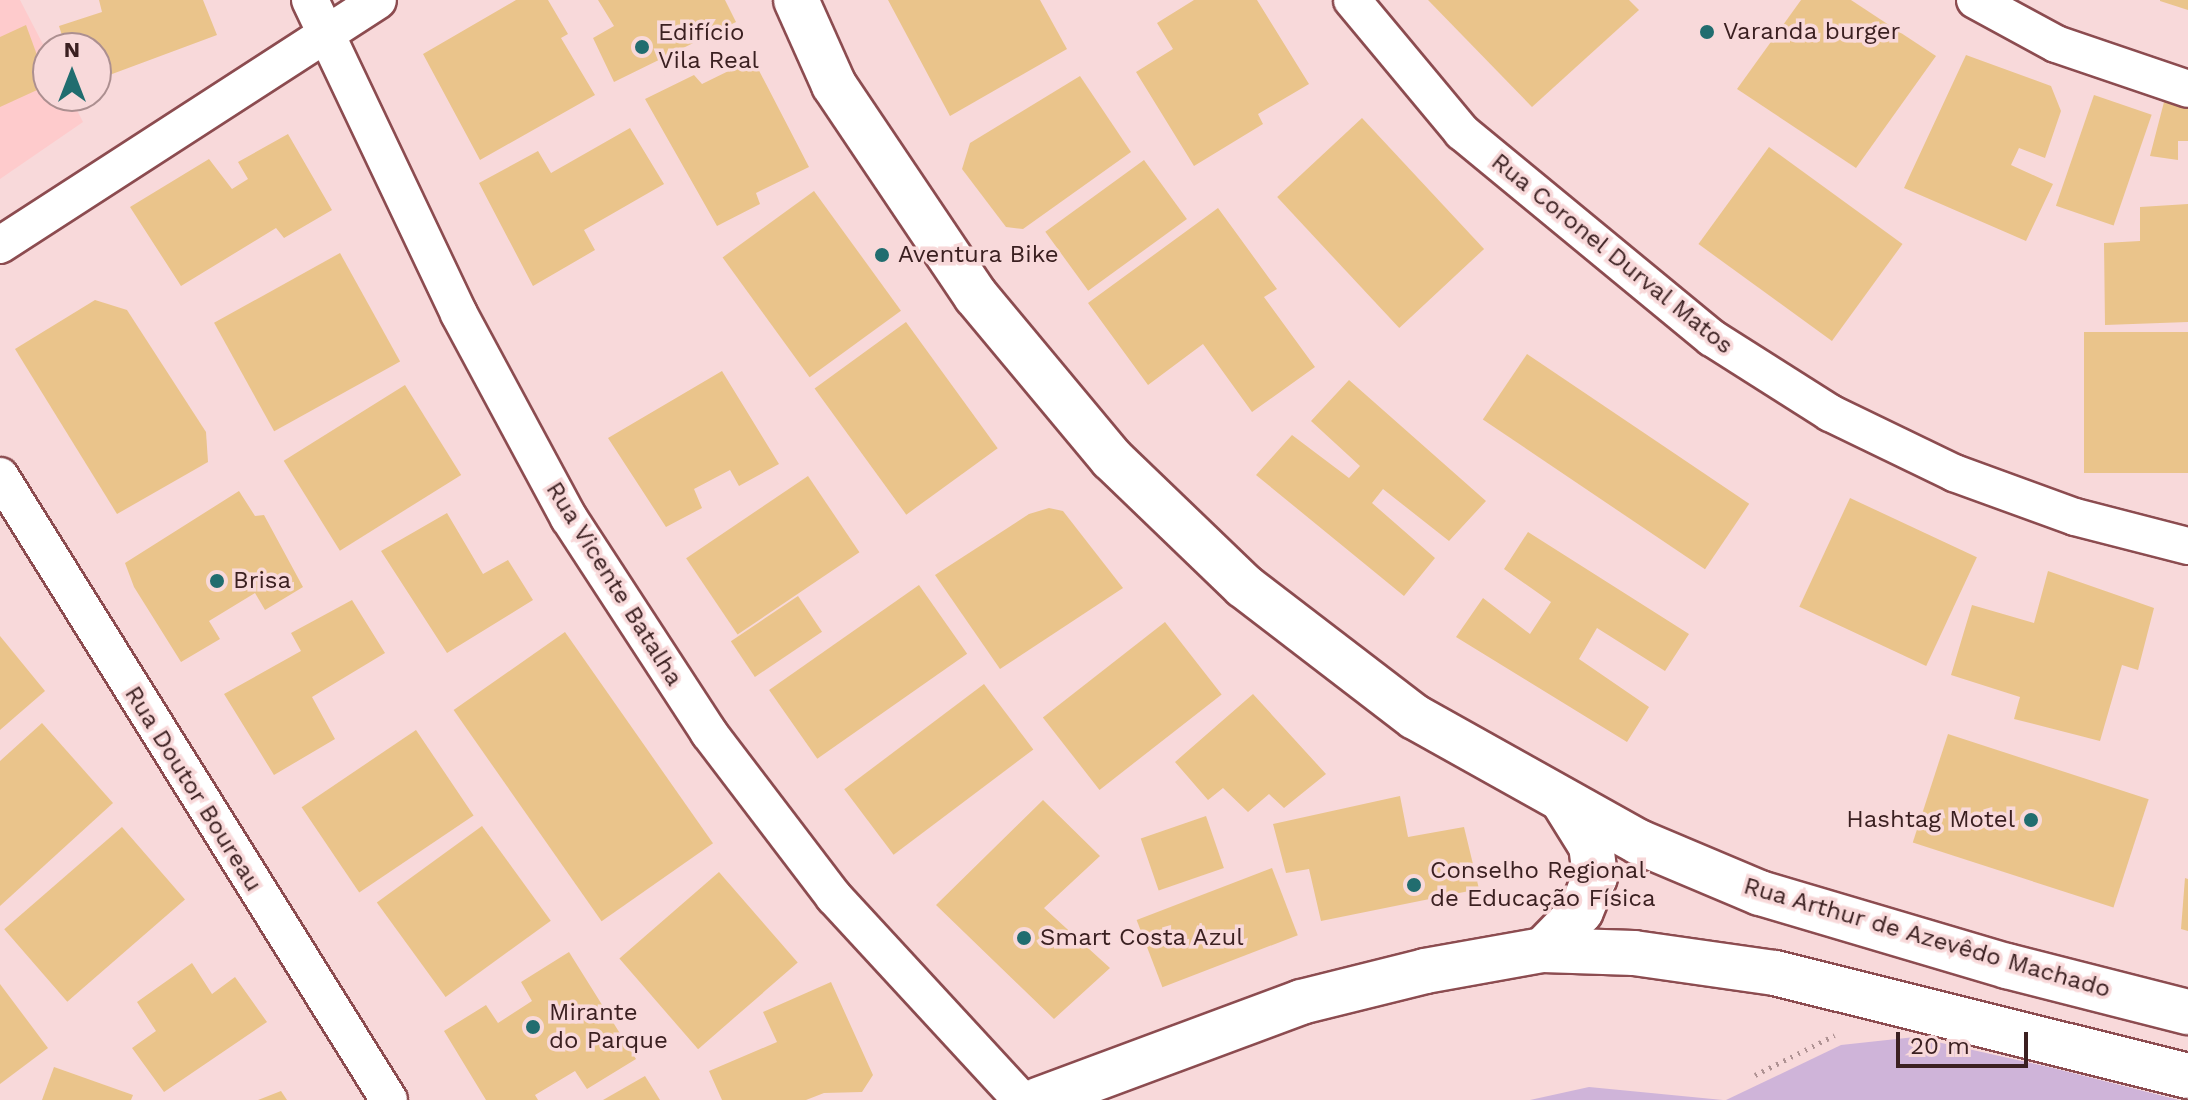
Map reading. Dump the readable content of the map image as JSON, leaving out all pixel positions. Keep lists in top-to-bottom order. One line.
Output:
{"streets":{"street":["Rua Coronel Durval Matos","Rua Vicente Batalha","Rua Doutor Boureau","Rua Arthur de Azevêdo Machado"]},"places":["Varanda burger","Edifício Vila Real","Aventura Bike","Brisa","Hashtag Motel","Conselho Regional de Educação Física","Smart Costa Azul","Mirante do Parque"],"scale_bar":"20 m","north":"top"}
